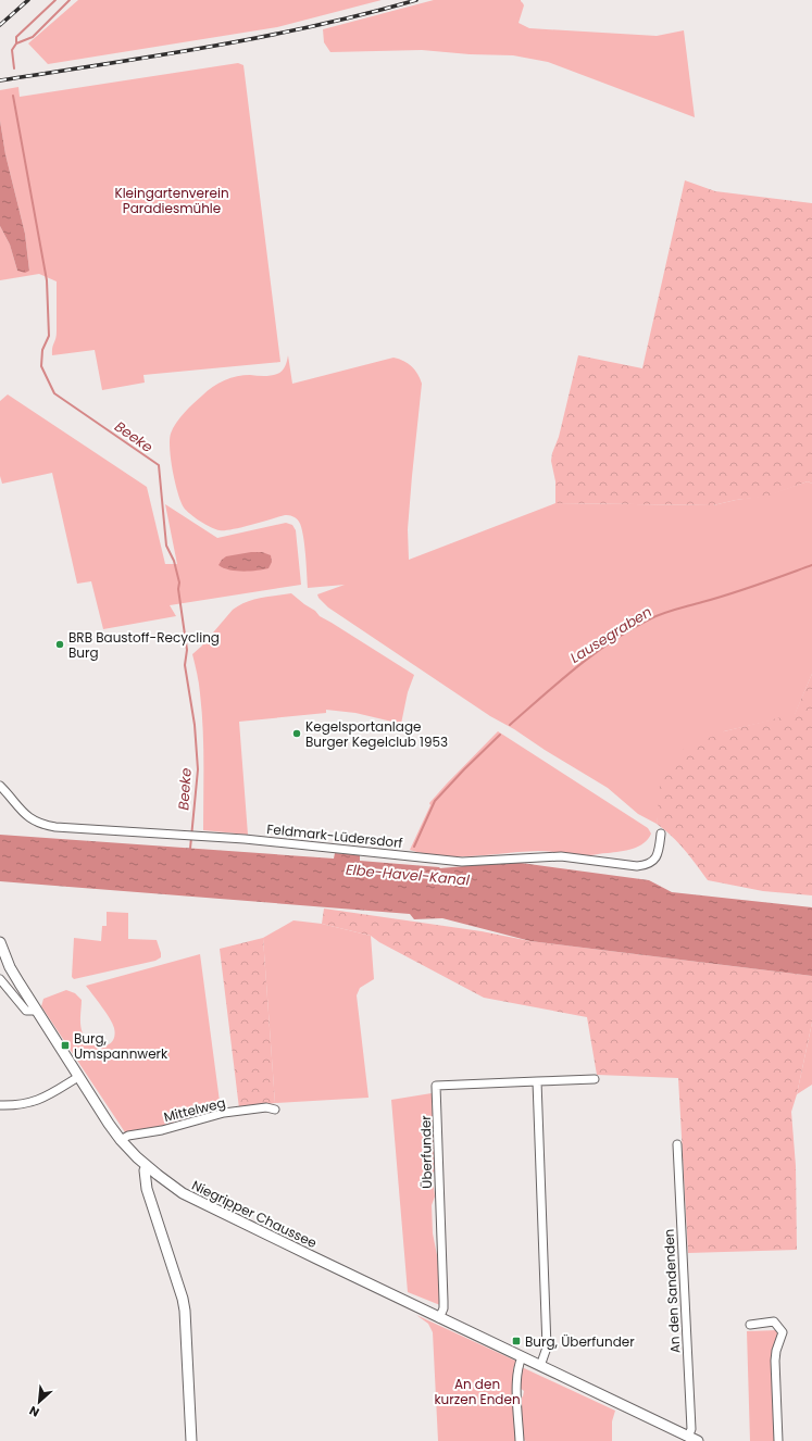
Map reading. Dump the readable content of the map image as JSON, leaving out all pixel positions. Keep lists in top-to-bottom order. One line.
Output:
{"streets":{"main road":["Niegripper Chaussee"],"street":["Feldmark-Lüdersdorf","Mittelweg","Überfunder","An den Sandenden"]},"crossings":[["Mittelweg","Niegripper Chaussee"],["Überfunder","Niegripper Chaussee"],["Niegripper Chaussee","An den Sandenden"]],"water":["Beeke","Lausegraben","Elbe-Havel-Kanal"],"parks":["Kleingartenverein Paradiesmühle","An den kurzen Enden"],"places":{"other":["BRB Baustoff-Recycling Burg","Kegelsportanlage Burger Kegelclub 1953"],"transit":["Burg, Umspannwerk","Burg, Überfunder"]},"north":"bottom left"}
